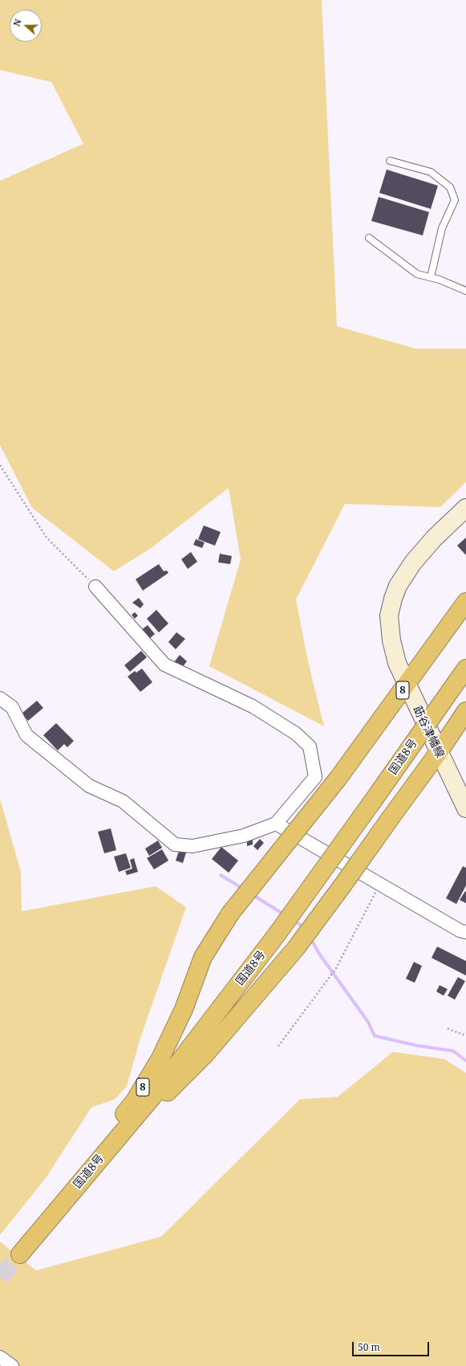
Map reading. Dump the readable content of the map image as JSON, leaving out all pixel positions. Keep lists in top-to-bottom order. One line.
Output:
{"streets":{"highway":["8","国道8号"],"main road":["莇谷津幡線"]},"crossings":[["8","莇谷津幡線"],["8","国道8号"],["莇谷津幡線","国道8号"]],"scale_bar":"50 m","north":"left"}
